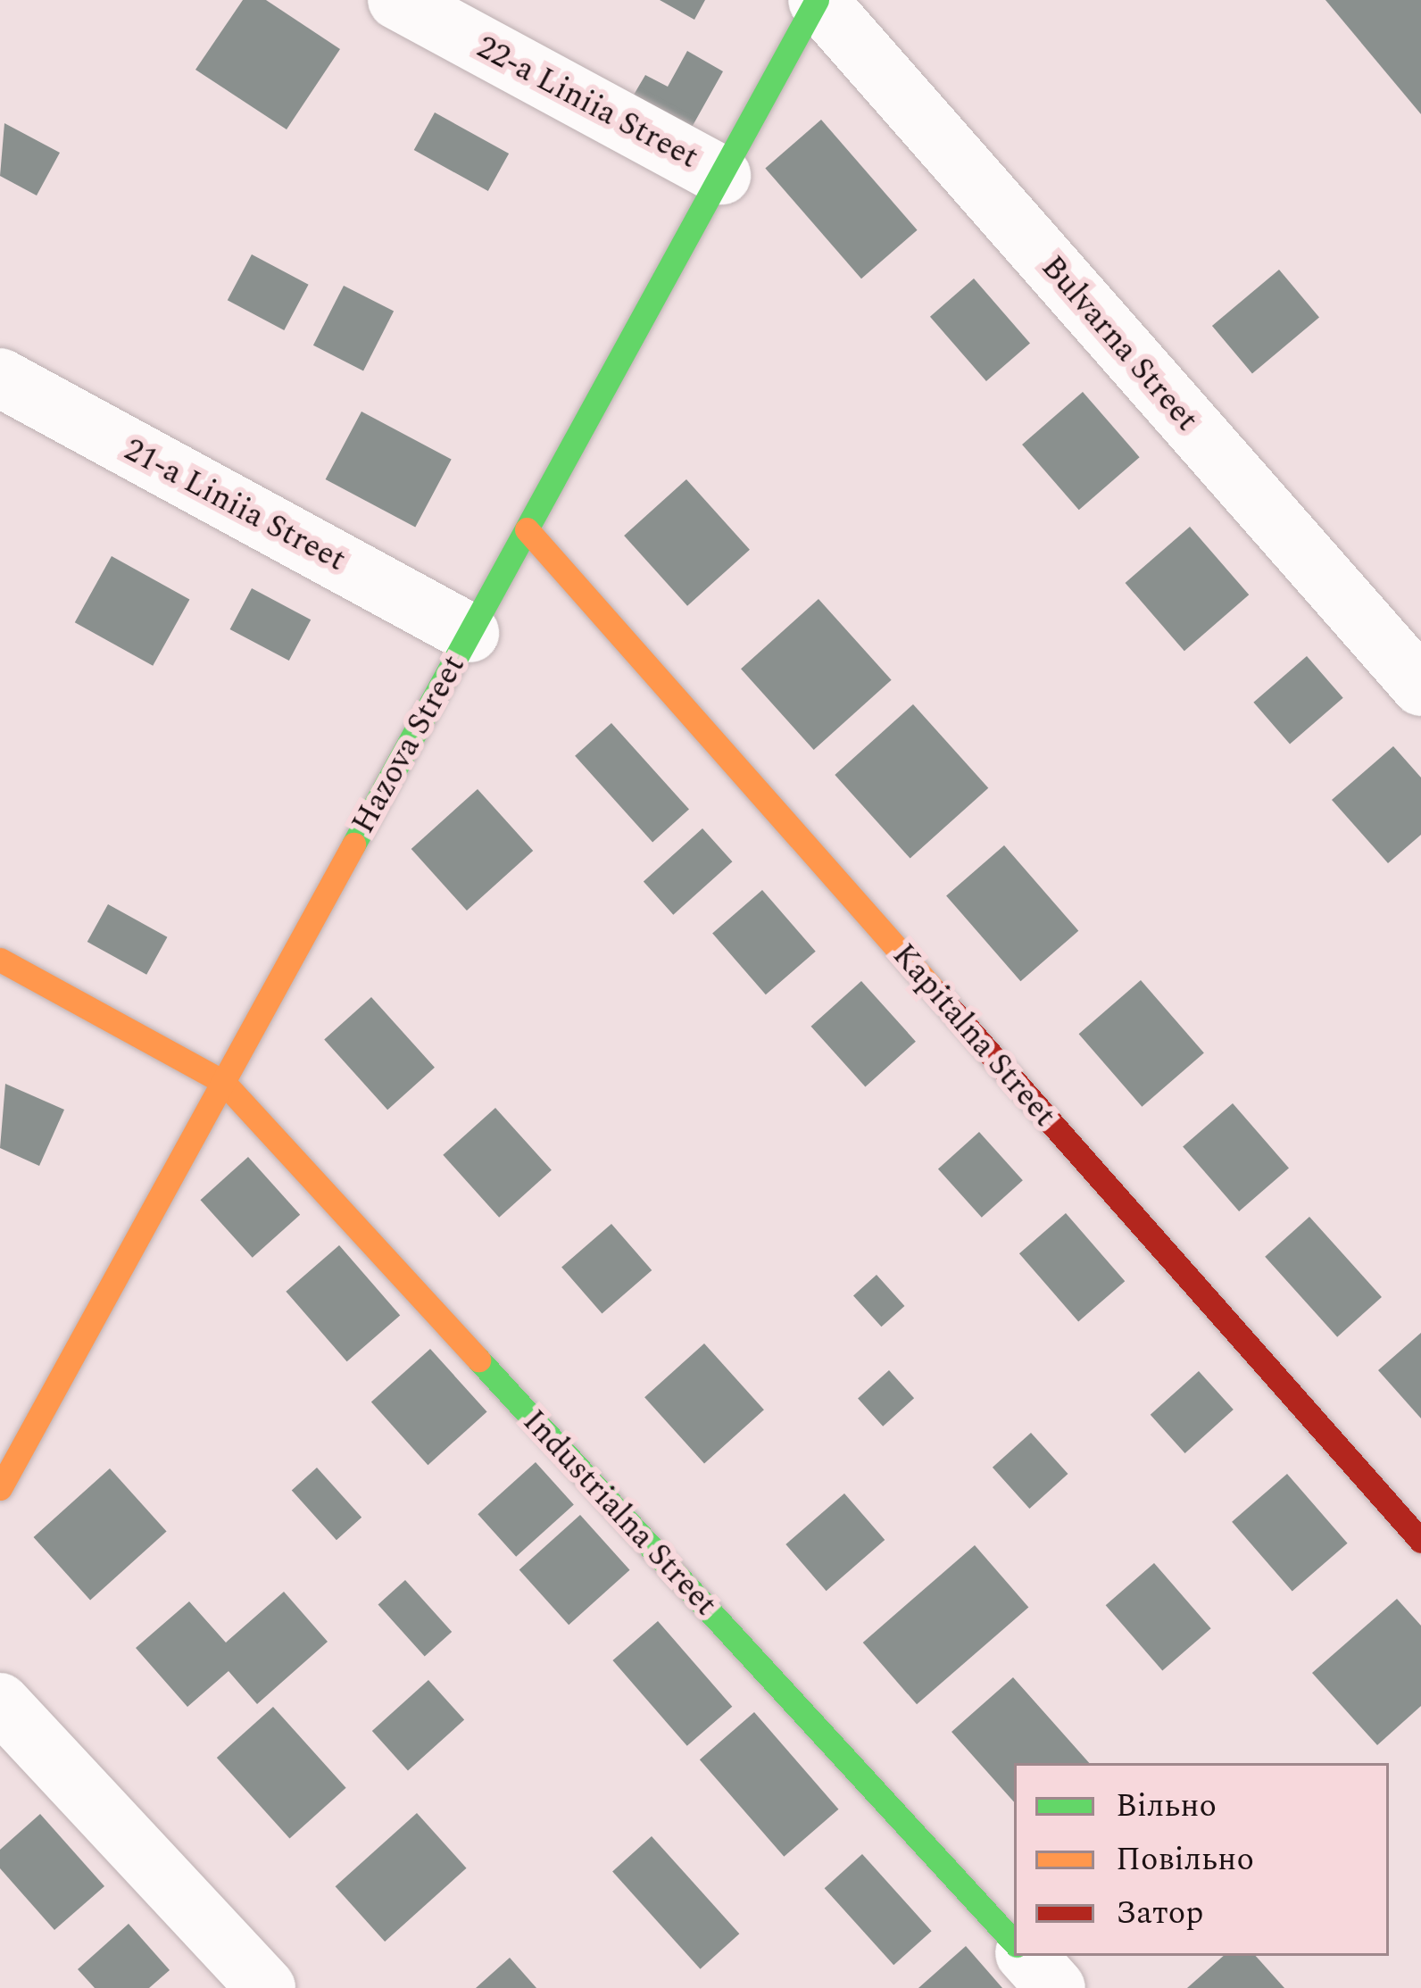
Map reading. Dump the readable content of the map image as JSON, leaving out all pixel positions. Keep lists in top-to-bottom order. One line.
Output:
{"streets":{"street":["22-a Liniia Street","Bulvarna Street","21-a Liniia Street","Hazova Street","Kapitalna Street","Industrialna Street"]},"crossings":[["22-a Liniia Street","Hazova Street"],["Bulvarna Street","Hazova Street"],["21-a Liniia Street","Hazova Street"],["Hazova Street","Kapitalna Street"],["Hazova Street","Industrialna Street"]],"legend":["Вільно","Повільно","Затор"]}
